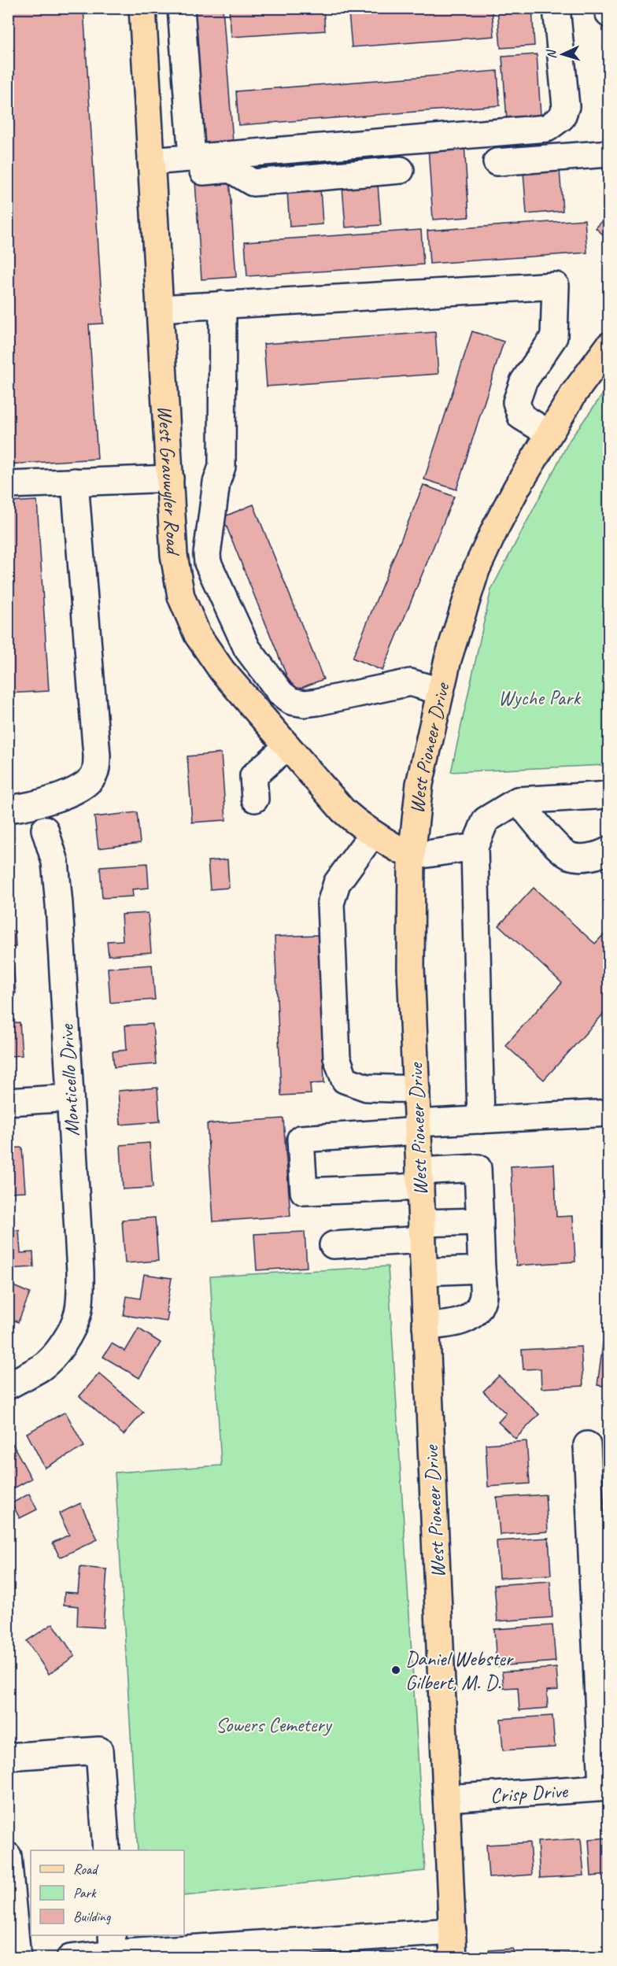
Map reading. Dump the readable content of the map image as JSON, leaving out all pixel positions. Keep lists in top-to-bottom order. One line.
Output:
{"streets":{"main road":["West Grauwyler Road","West Pioneer Drive"],"street":["Monticello Drive","Crisp Drive"]},"crossings":[["West Grauwyler Road","West Pioneer Drive"],["West Pioneer Drive","Crisp Drive"]],"parks":["Wyche Park","Sowers Cemetery"],"places":["Daniel Webster Gilbert, M. D."],"legend":["Road","Park","Building"],"north":"left"}
